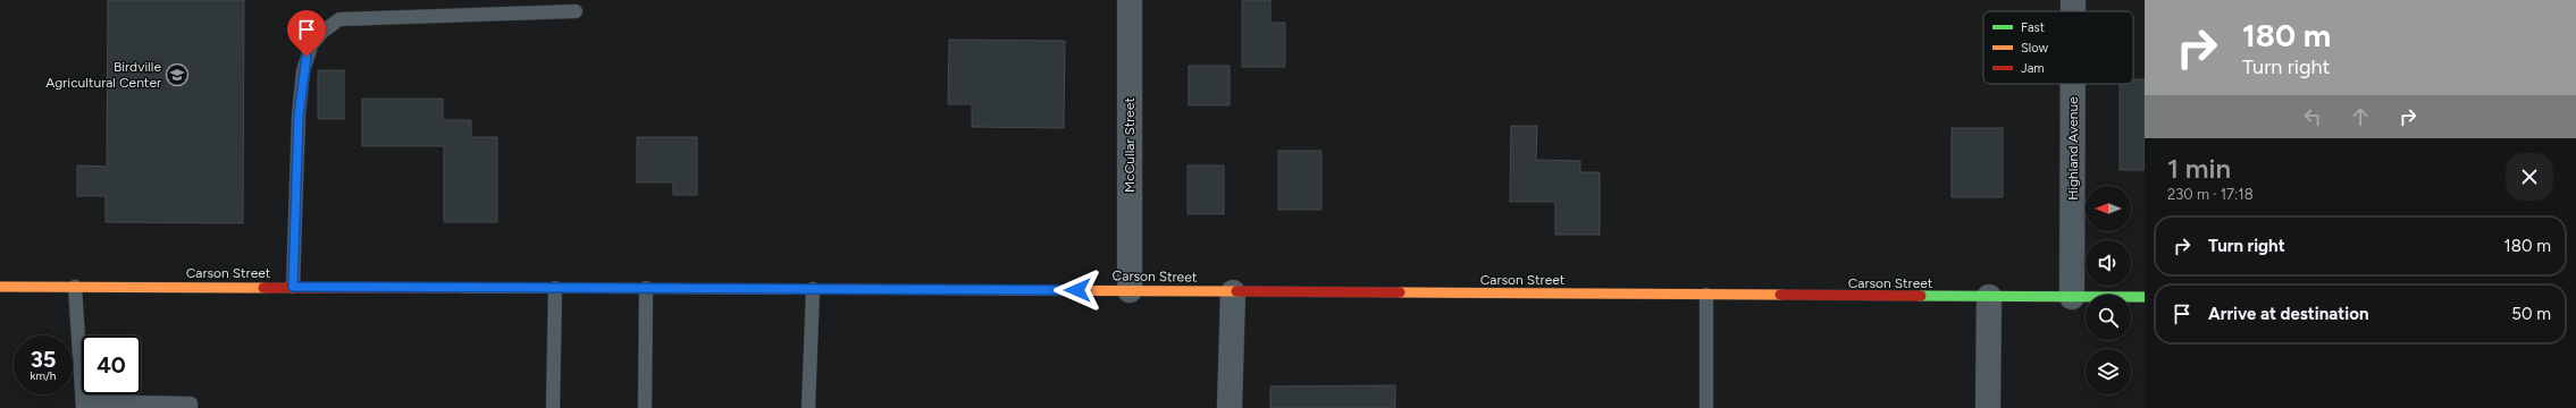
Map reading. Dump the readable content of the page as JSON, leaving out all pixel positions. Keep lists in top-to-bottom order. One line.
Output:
{"streets":{"street":["McCullar Street","Highland Avenue","Carson Street"]},"crossings":[["McCullar Street","Carson Street"],["Highland Avenue","Carson Street"]],"places":{"school or university":["Birdville Agricultural Center"]},"legend":["Fast","Slow","Jam"],"north":"left","page":{"turn":["180 m","Turn right"],"heading":["1 min","230 m · 17:18"],"list":[{"name":"Turn right","value":"180 m"},{"name":"Arrive at destination","value":"50 m"}],"speed":"35 km/h","limit":"40"}}
